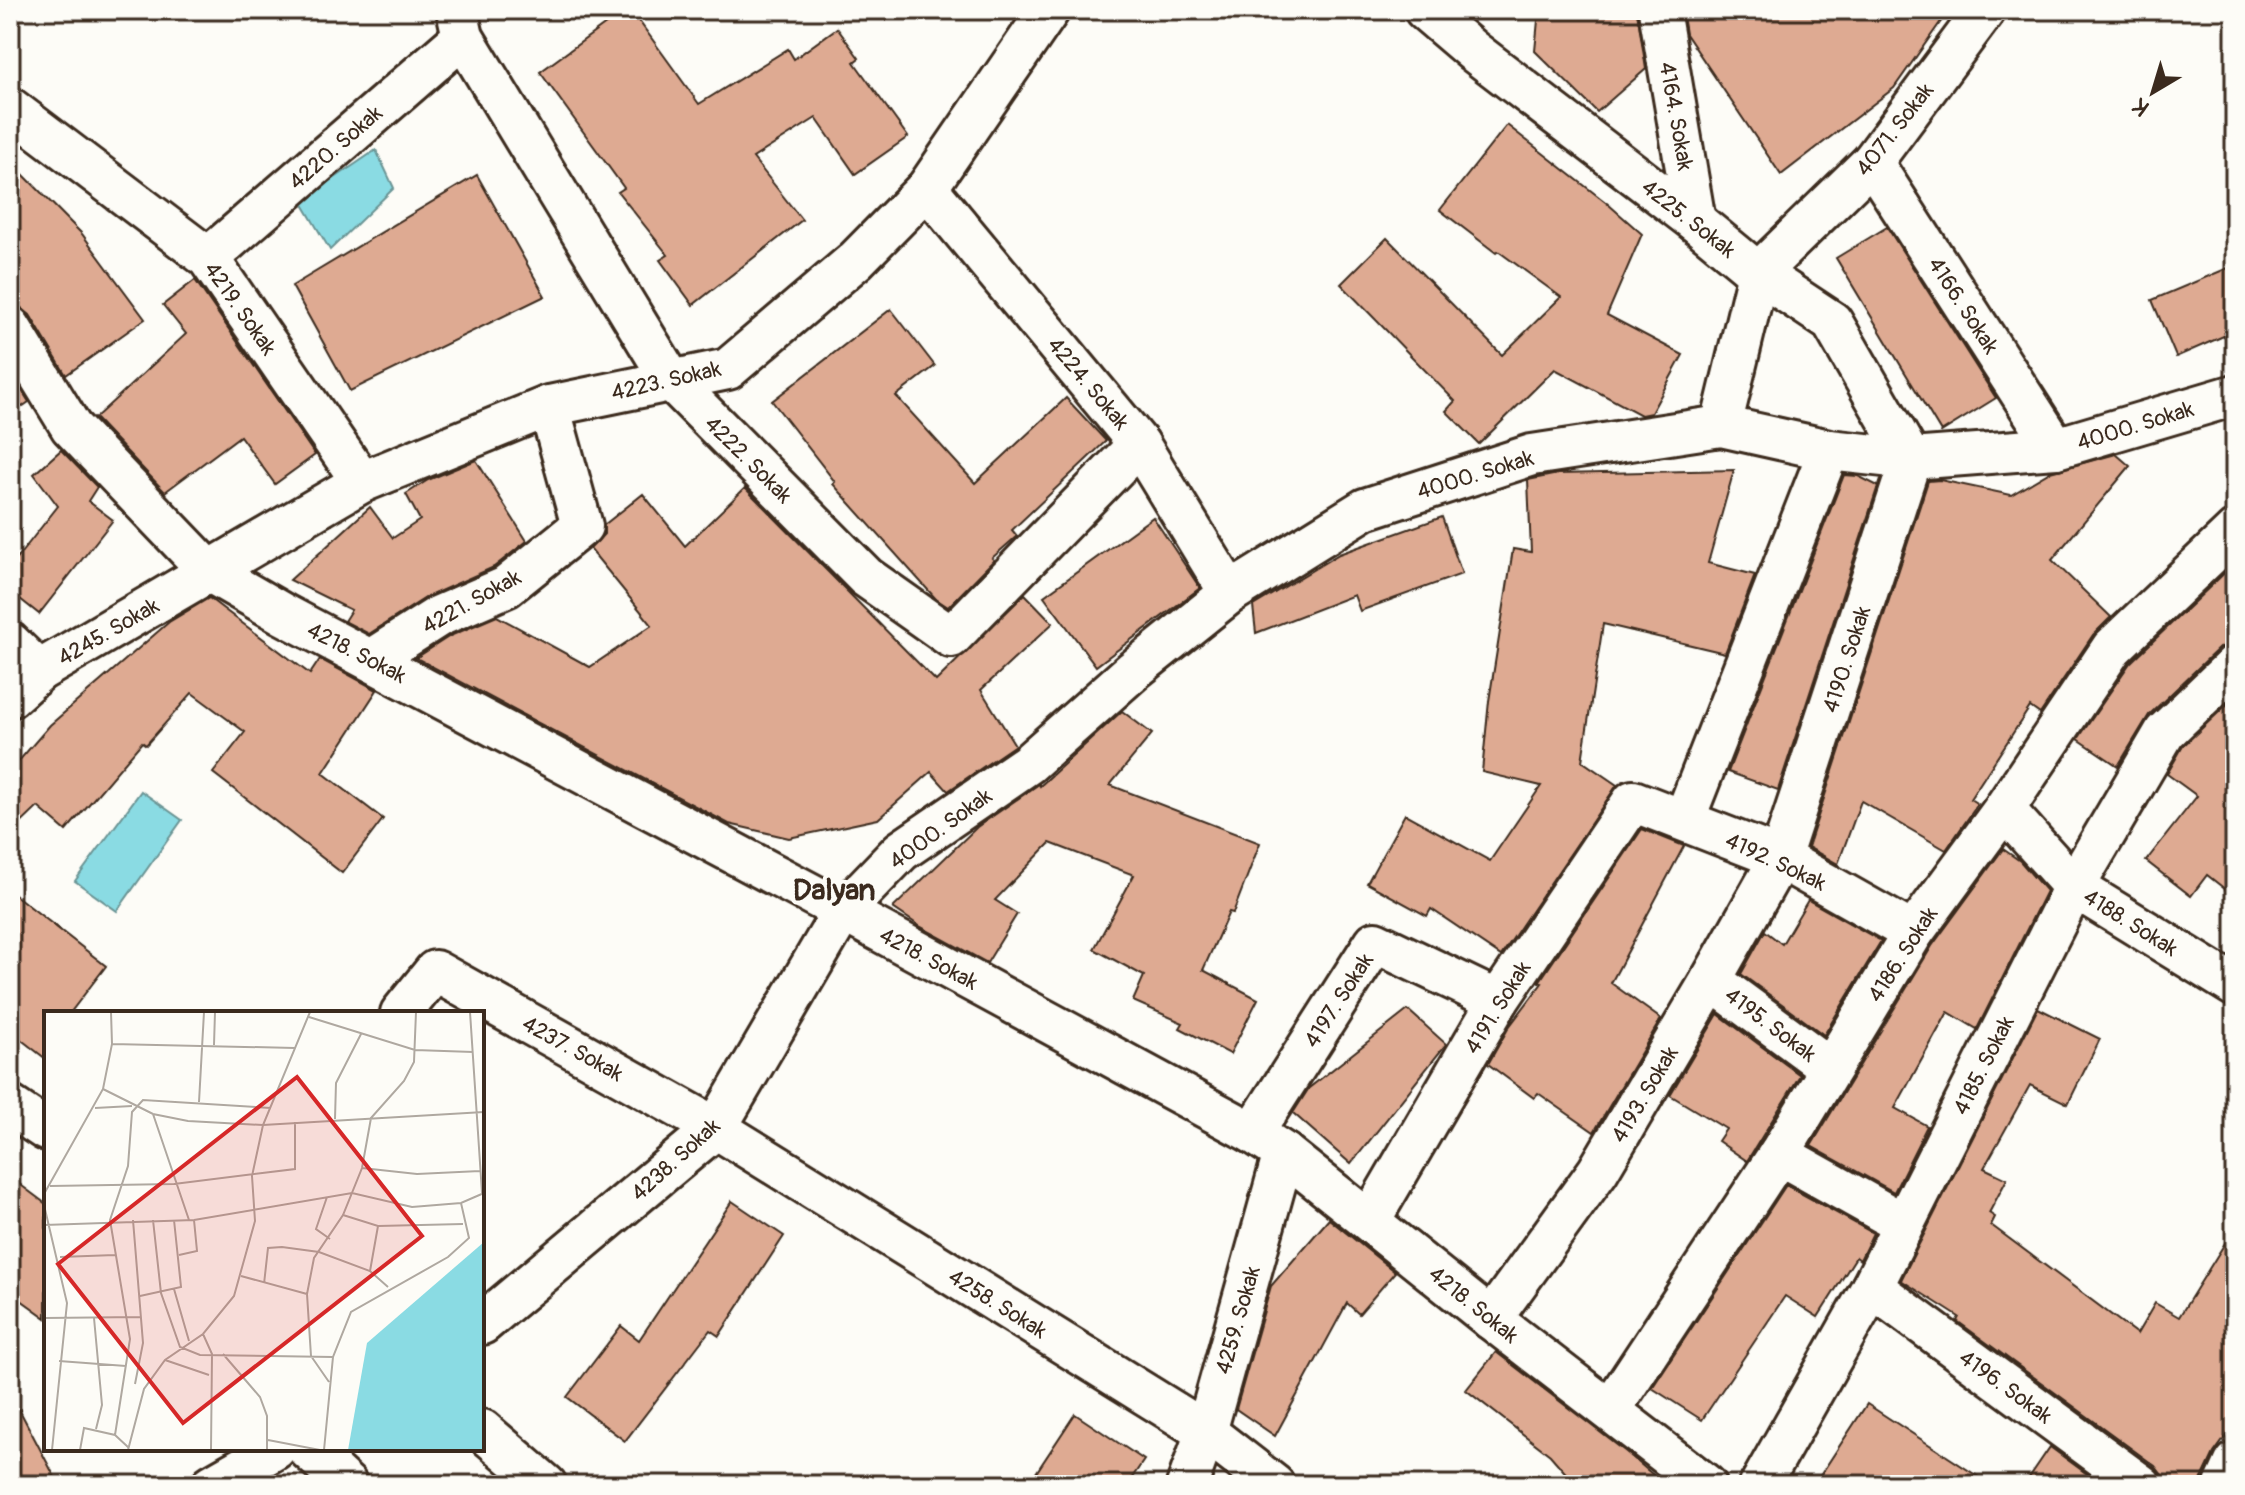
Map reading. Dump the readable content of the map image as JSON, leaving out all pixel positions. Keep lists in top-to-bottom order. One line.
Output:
{"streets":{"street":["4164. Sokak","4071. Sokak","4220. Sokak","4225. Sokak","4166. Sokak","4219. Sokak","4223. Sokak","4224. Sokak","4000. Sokak","4222. Sokak","4221. Sokak","4245. Sokak","4218. Sokak","4190. Sokak","4192. Sokak","4188. Sokak","4186. Sokak","4197. Sokak","4191. Sokak","4195. Sokak","4237. Sokak","4185. Sokak","4193. Sokak","4238. Sokak","4258. Sokak","4259. Sokak","4196. Sokak"]},"crossings":[["4164. Sokak","4225. Sokak"],["4071. Sokak","4225. Sokak"],["4071. Sokak","4166. Sokak"],["4220. Sokak","4219. Sokak"],["4220. Sokak","4222. Sokak"],["4225. Sokak","4000. Sokak"],["4225. Sokak","4190. Sokak"],["4166. Sokak","4000. Sokak"],["4219. Sokak","4223. Sokak"],["4223. Sokak","4224. Sokak"],["4223. Sokak","4222. Sokak"],["4223. Sokak","4221. Sokak"],["4223. Sokak","4245. Sokak"],["4223. Sokak","4218. Sokak"],["4224. Sokak","4000. Sokak"],["4224. Sokak","4222. Sokak"],["4000. Sokak","4218. Sokak"],["4000. Sokak","4190. Sokak"],["4000. Sokak","4238. Sokak"],["4221. Sokak","4218. Sokak"],["4245. Sokak","4218. Sokak"],["4218. Sokak","4186. Sokak"],["4218. Sokak","4197. Sokak"],["4218. Sokak","4191. Sokak"],["4218. Sokak","4193. Sokak"],["4218. Sokak","4238. Sokak"],["4218. Sokak","4259. Sokak"],["4190. Sokak","4192. Sokak"],["4190. Sokak","4193. Sokak"],["4192. Sokak","4186. Sokak"],["4192. Sokak","4191. Sokak"],["4192. Sokak","4193. Sokak"],["4188. Sokak","4186. Sokak"],["4188. Sokak","4185. Sokak"],["4186. Sokak","4195. Sokak"],["4197. Sokak","4191. Sokak"],["4197. Sokak","4259. Sokak"],["4195. Sokak","4193. Sokak"],["4237. Sokak","4238. Sokak"],["4237. Sokak","4258. Sokak"],["4185. Sokak","4196. Sokak"],["4238. Sokak","4258. Sokak"],["4258. Sokak","4259. Sokak"]],"districts":["Dalyan"],"north":"bottom left"}
